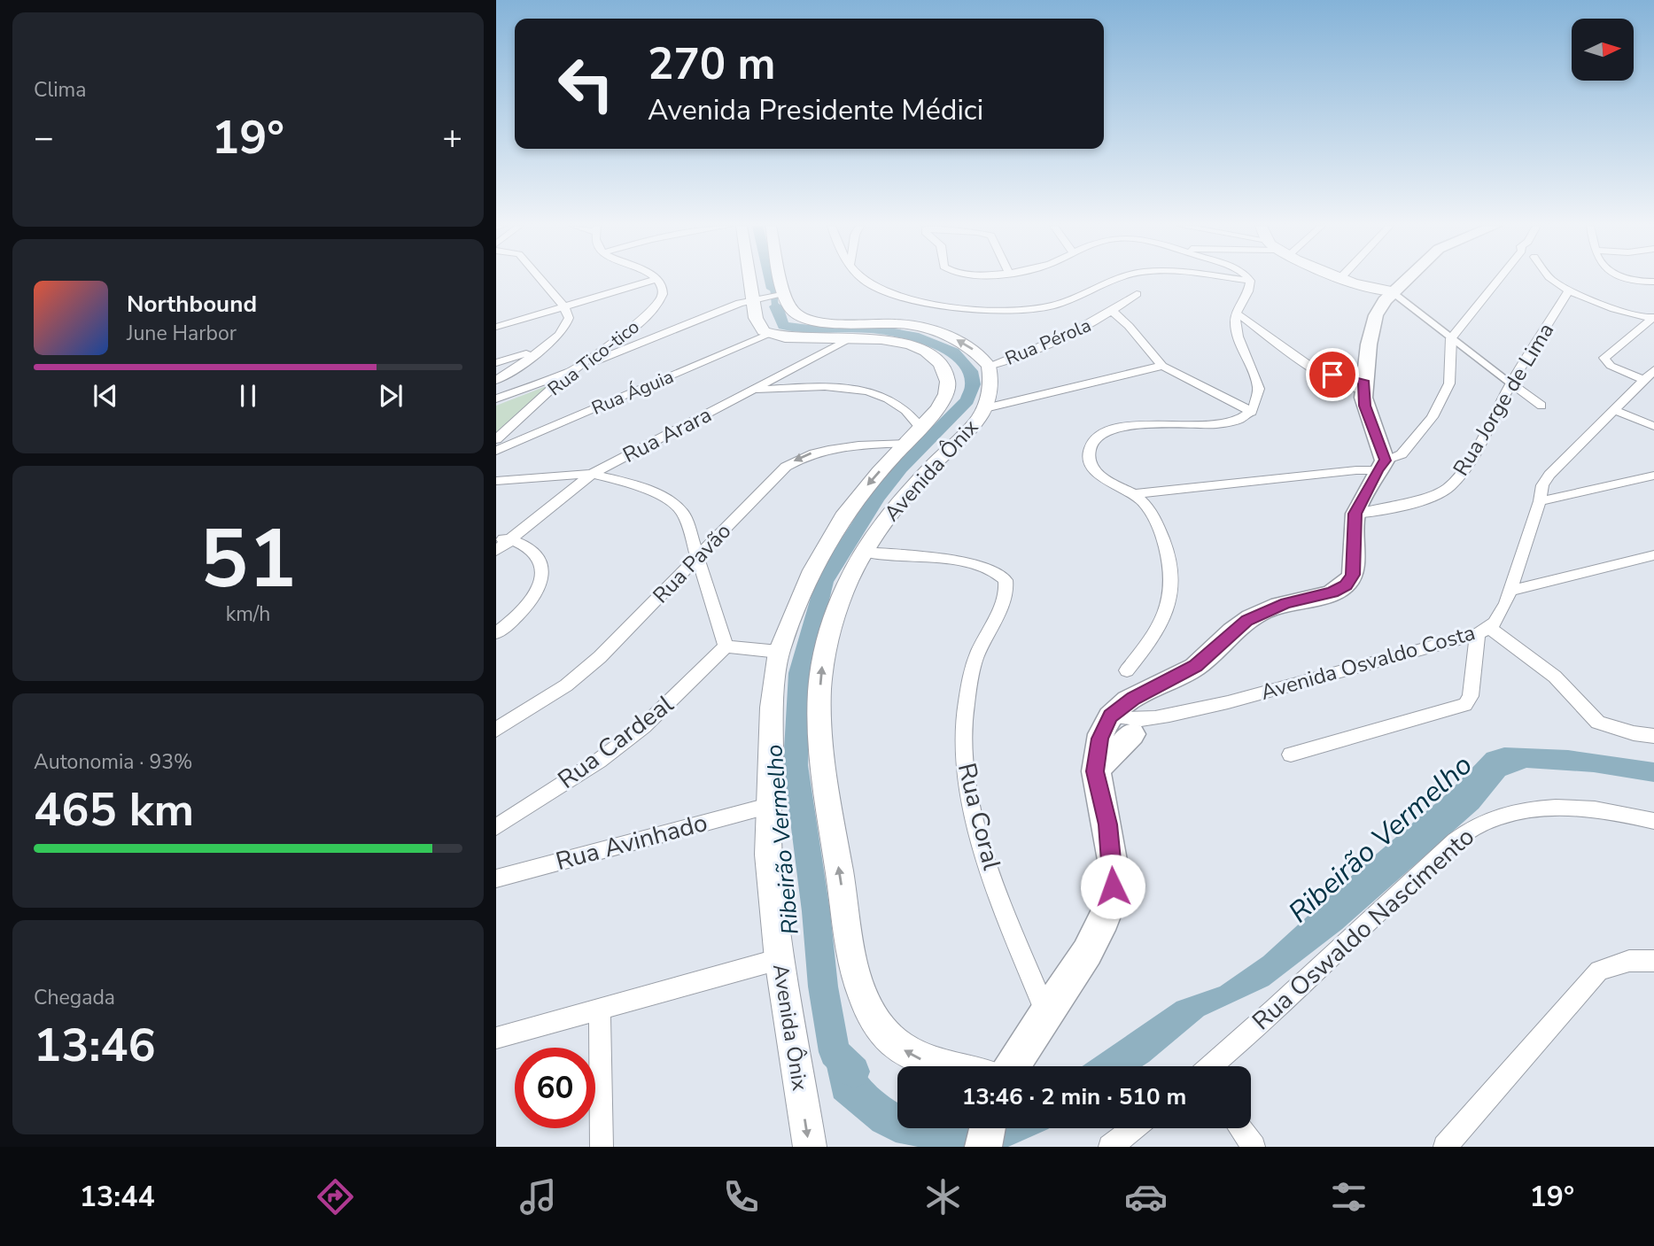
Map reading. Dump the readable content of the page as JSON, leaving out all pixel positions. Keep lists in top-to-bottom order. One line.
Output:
{"streets":{"main road":["Avenida Ônix"],"street":["Rua Pérola","Rua Tico-tico","Rua Águia","Rua Jorge de Lima","Rua Arara","Rua Pavão","Avenida Osvaldo Costa","Rua Cardeal","Rua Coral","Rua Avinhado","Rua Oswaldo Nascimento"]},"crossings":[["Rua Pérola","Avenida Ônix"],["Rua Águia","Avenida Ônix"],["Rua Arara","Avenida Ônix"],["Avenida Ônix","Rua Pavão"],["Avenida Ônix","Rua Coral"],["Avenida Ônix","Rua Avinhado"]],"one_way":["Rua Pavão"],"water":["Ribeirão Vermelho"],"north":"right","page":{"tile":["Clima",["51","km/h"],["Autonomia · 93%","465 km"],["Chegada","13:46"]],"turn":["270 m","Avenida Presidente Médici"],"heat":["−","19°","+"],"song":["Northbound","June Harbor"],"limit":"60","trip":"13:46 · 2 min · 510 m","tabs":["13:44","19°"]}}
